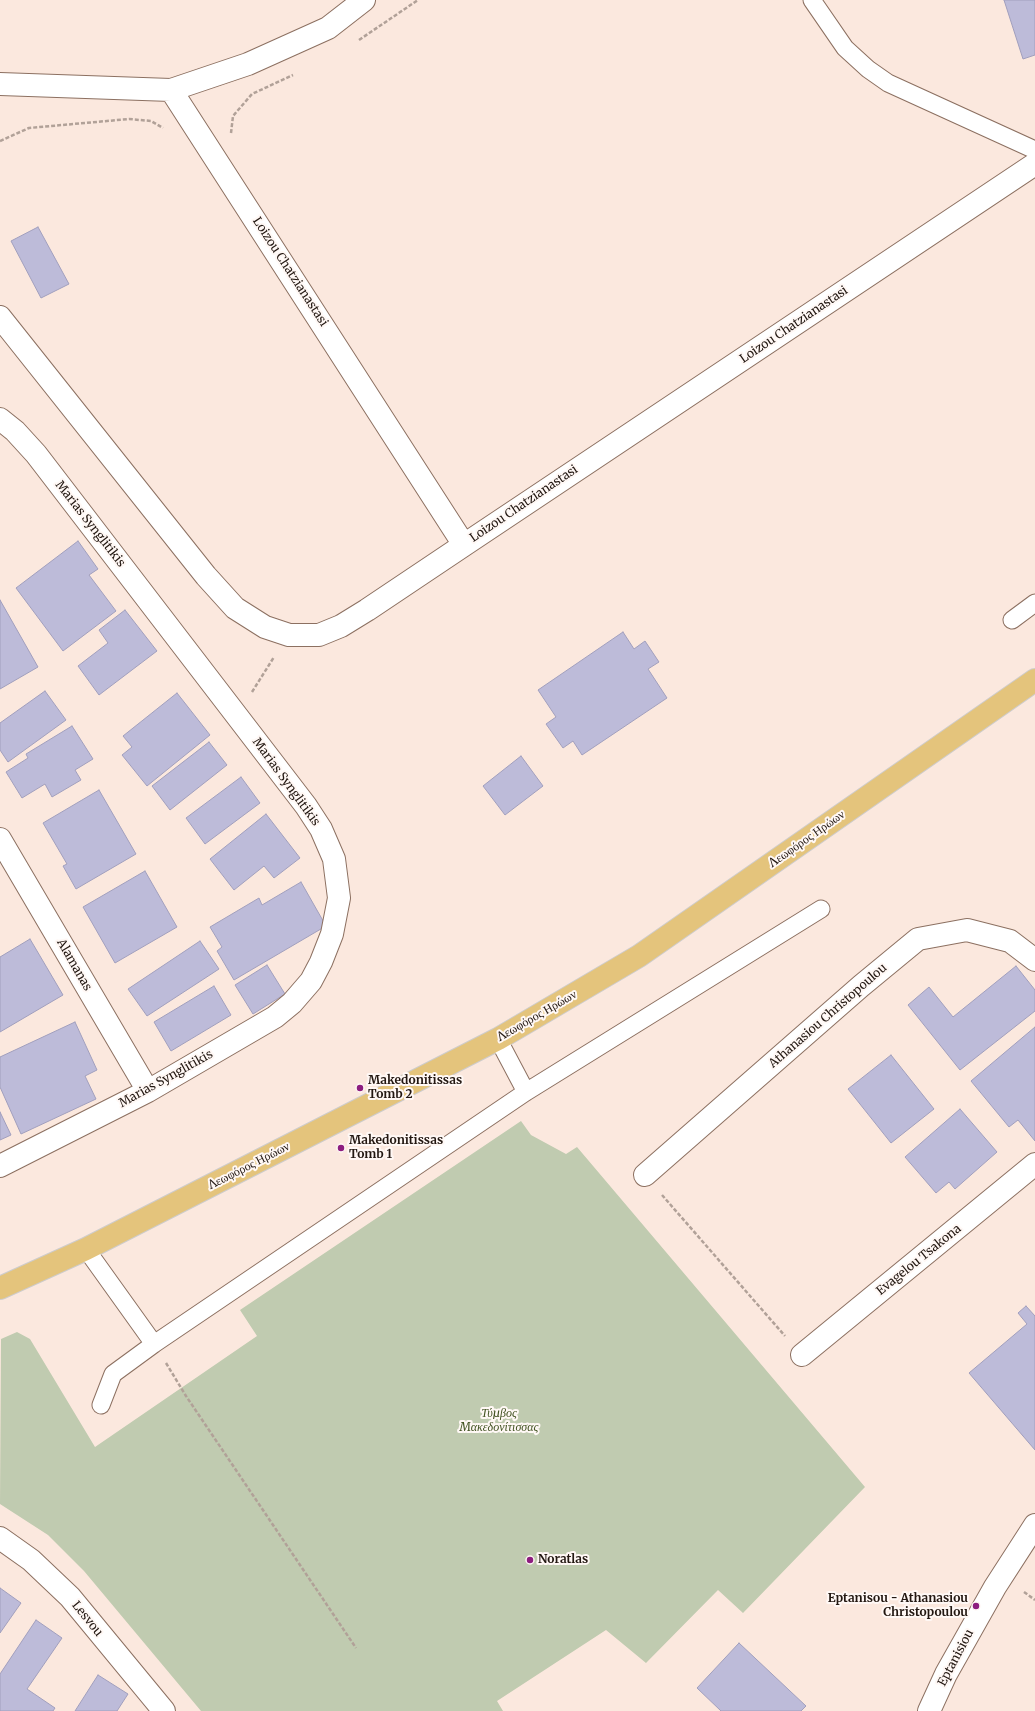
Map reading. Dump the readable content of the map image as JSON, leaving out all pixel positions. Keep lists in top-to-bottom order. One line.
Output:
{"streets":{"main road":["Λεωφόρος Ηρώων"],"street":["Loizou Chatzianastasi","Marias Synglitikis","Alamanas","Athanasiou Christopoulou","Evagelou Tsakona","Lesvou","Eptanisiou"]},"crossings":[["Marias Synglitikis","Alamanas"]],"parks":["Τύμβος Μακεδονίτισσας"],"places":["Makedonitissas Tomb 2","Makedonitissas Tomb 1","Noratlas","Eptanisou - Athanasiou Christopoulou"]}
